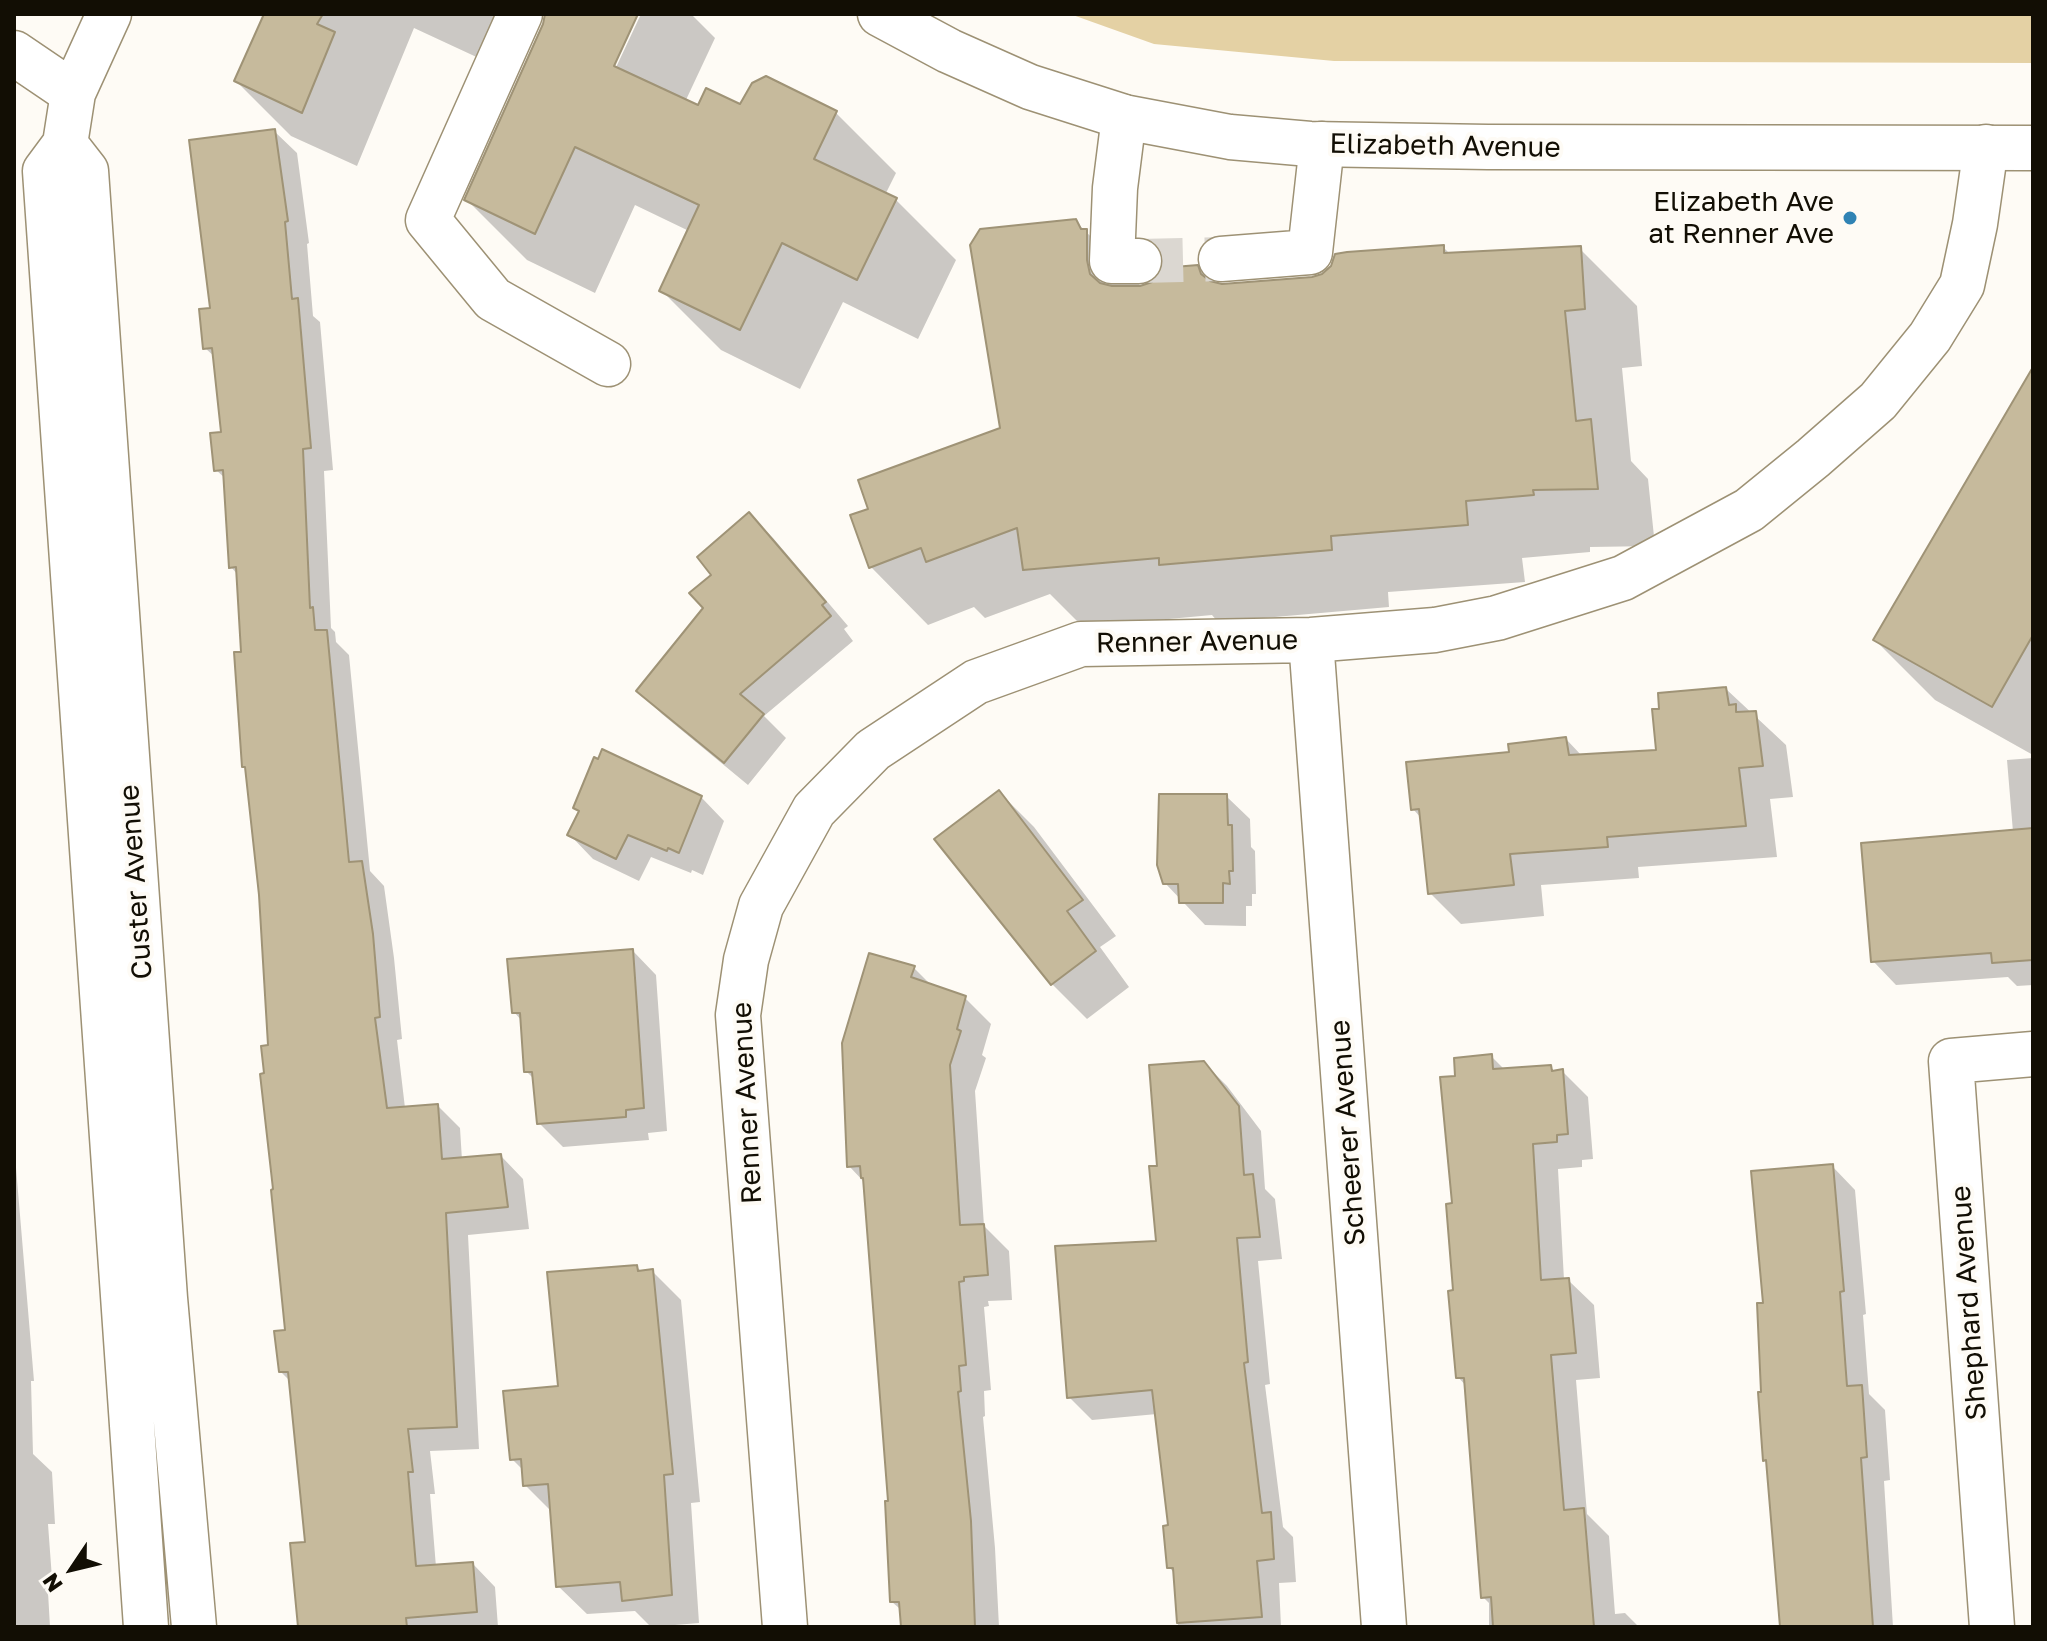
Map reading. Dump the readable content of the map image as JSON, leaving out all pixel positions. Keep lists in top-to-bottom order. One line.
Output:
{"streets":{"street":["Elizabeth Avenue","Renner Avenue","Custer Avenue","Scheerer Avenue","Shephard Avenue"]},"crossings":[["Elizabeth Avenue","Renner Avenue"],["Renner Avenue","Scheerer Avenue"]],"places":["Elizabeth Ave at Renner Ave"],"north":"bottom left"}
